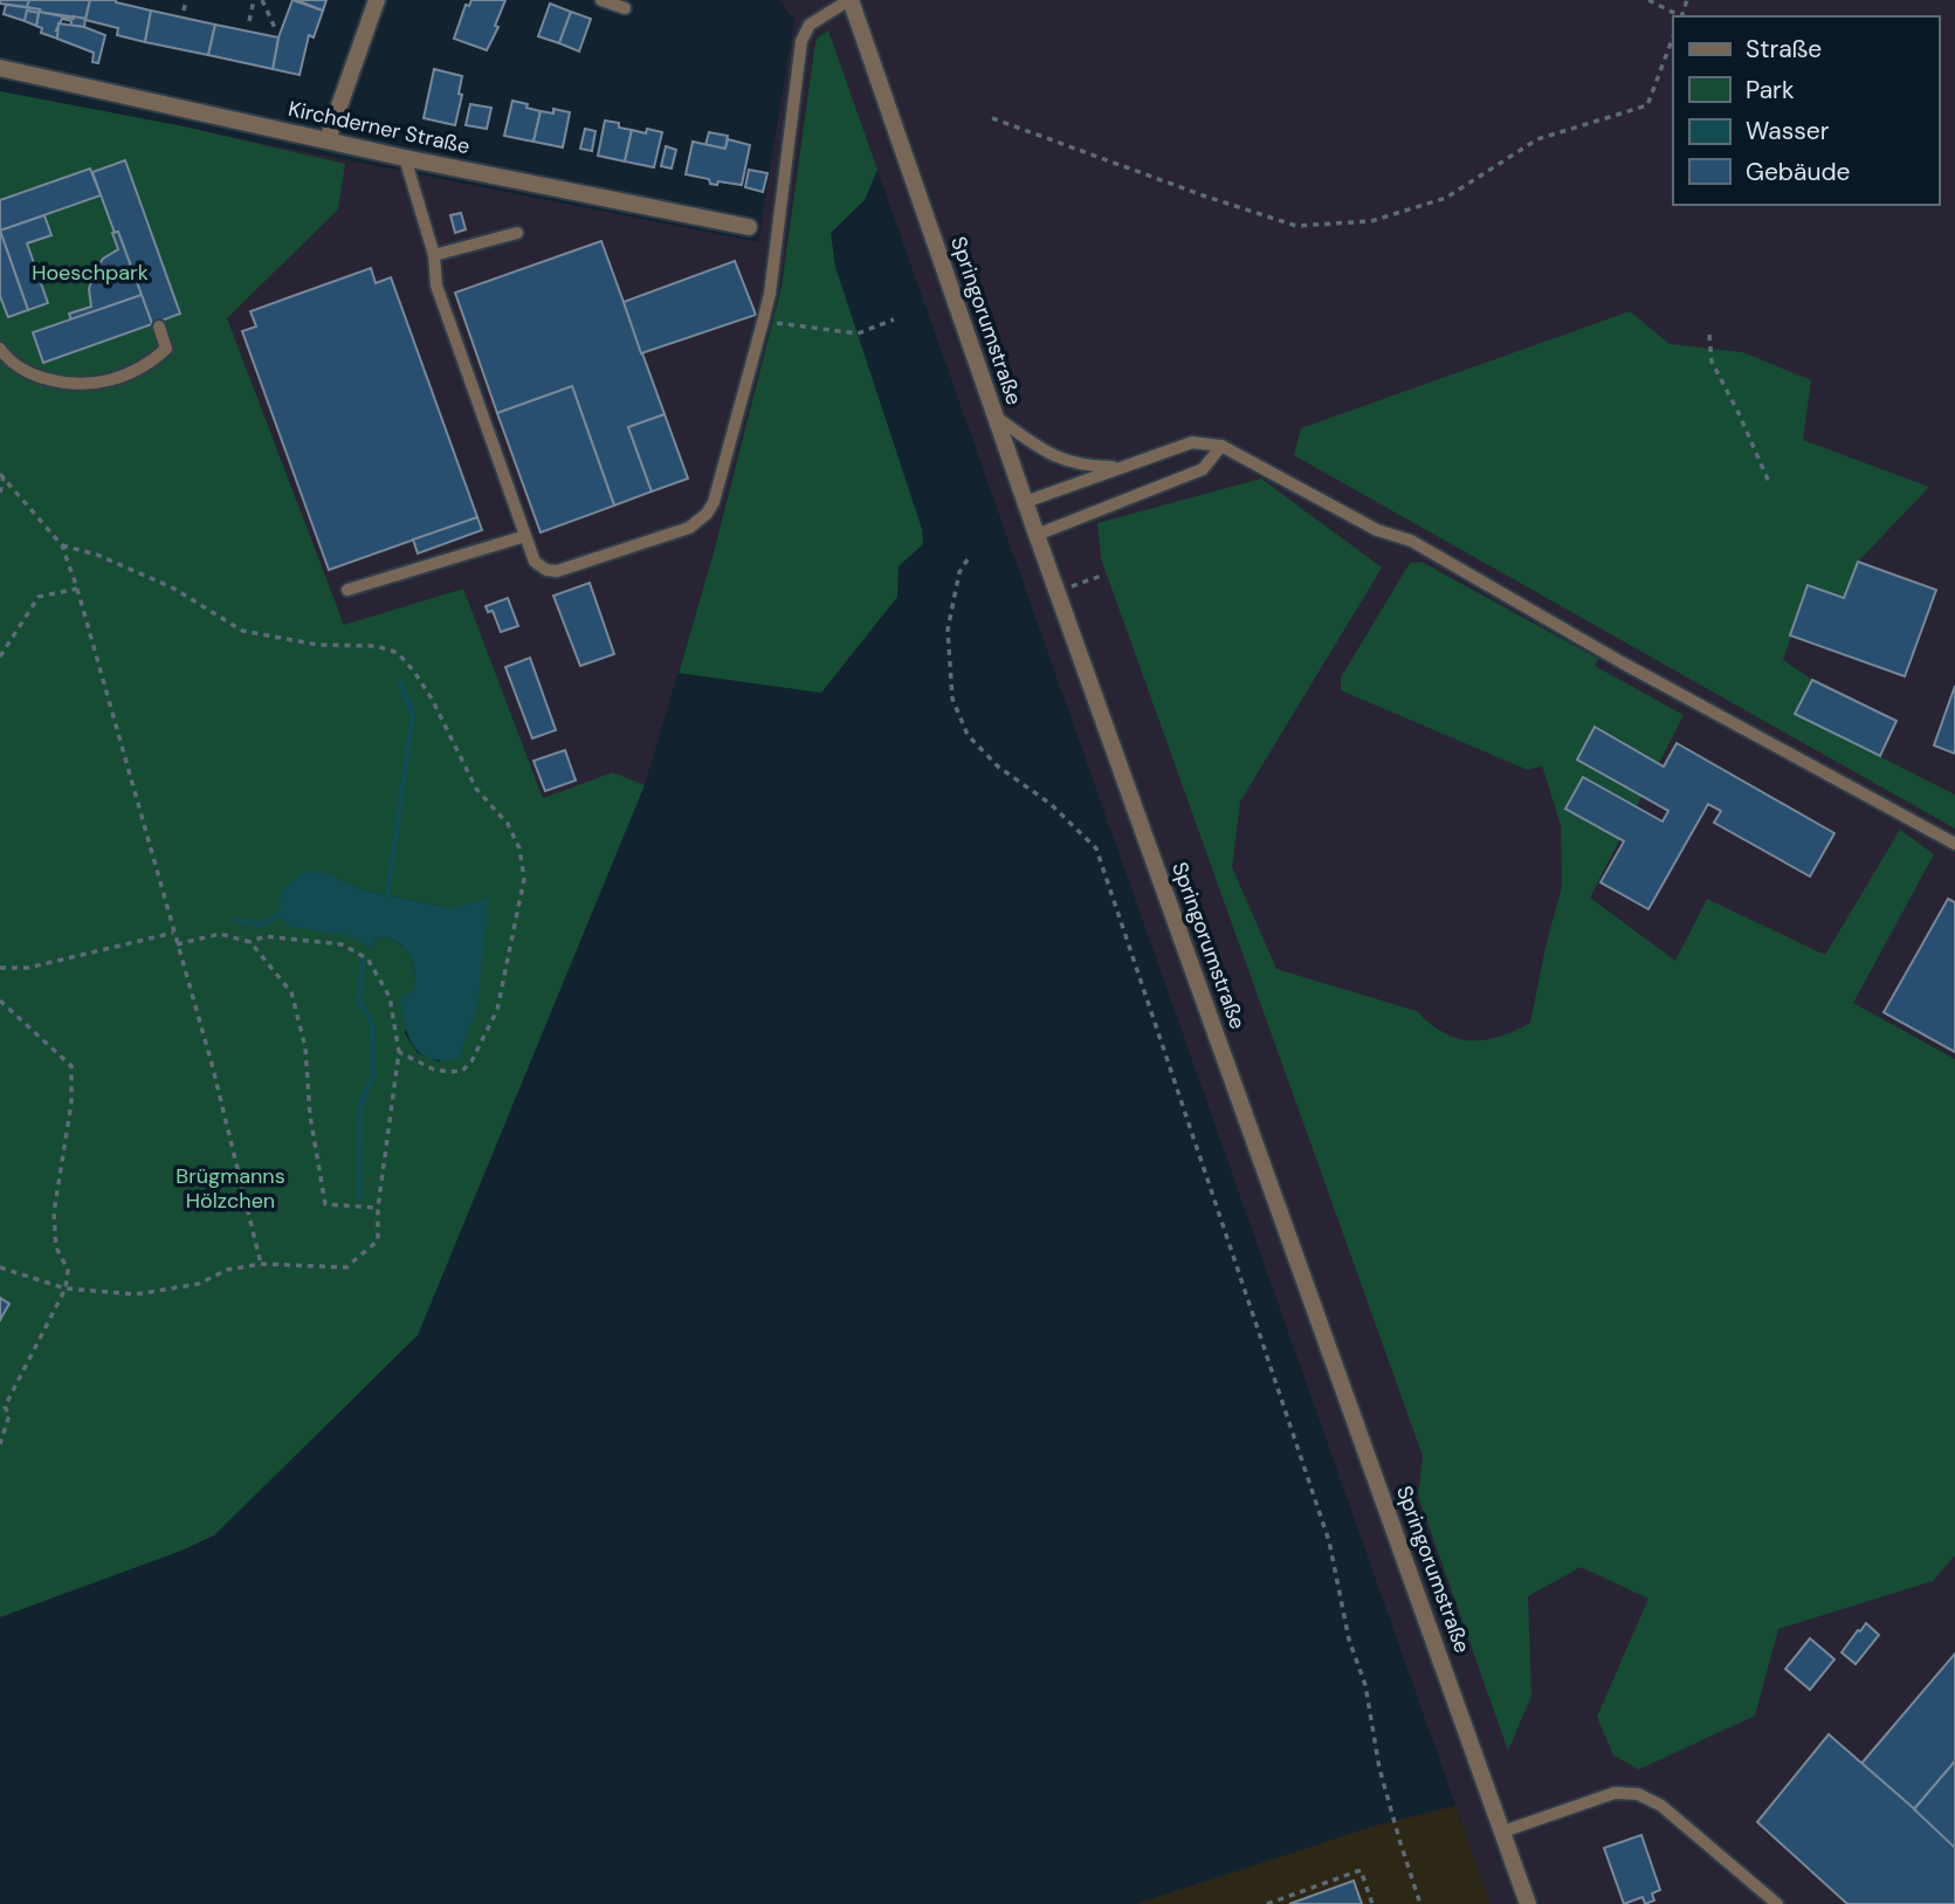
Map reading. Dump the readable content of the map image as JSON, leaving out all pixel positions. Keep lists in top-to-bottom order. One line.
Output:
{"streets":{"street":["Kirchderner Straße","Springorumstraße"]},"parks":["Hoeschpark","Brügmanns Hölzchen"],"legend":["Straße","Park","Wasser","Gebäude"]}
